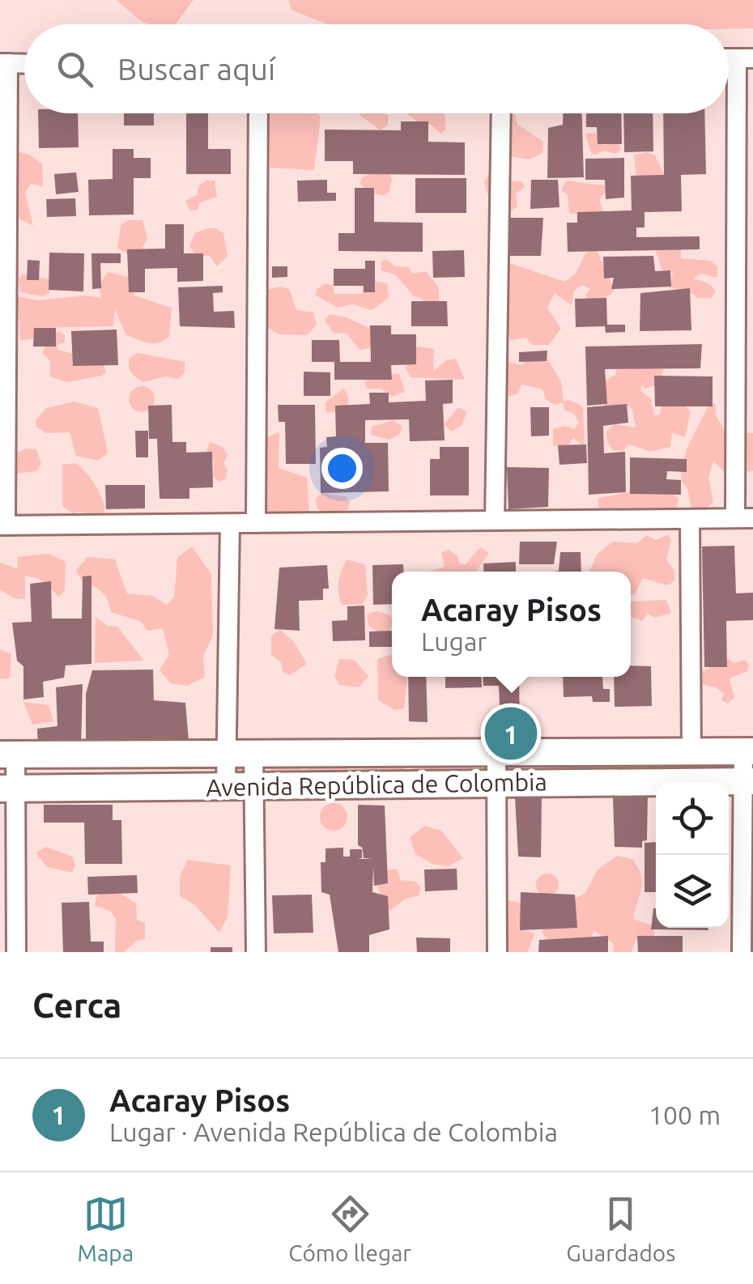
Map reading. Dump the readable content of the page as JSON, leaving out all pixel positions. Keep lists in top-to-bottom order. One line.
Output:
{"streets":{"street":["Avenida República de Colombia"]},"page":{"search":"Buscar aquí","popup":["Acaray Pisos","Lugar"],"pins":"1","heading":"Cerca","list":[{"mark":"1","name":"Acaray Pisos","note":"Lugar · Avenida República de Colombia","value":"100 m"}],"nav":["Mapa","Cómo llegar","Guardados"]}}
